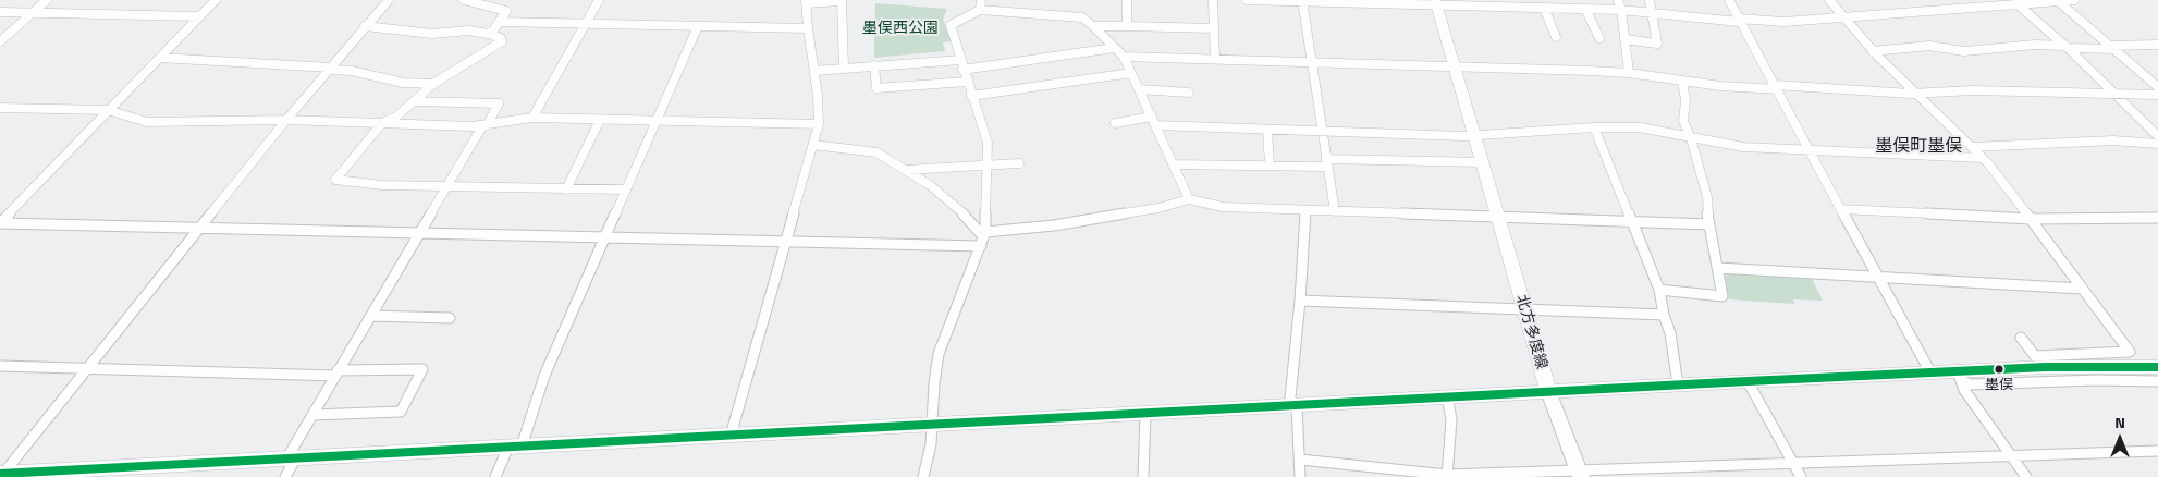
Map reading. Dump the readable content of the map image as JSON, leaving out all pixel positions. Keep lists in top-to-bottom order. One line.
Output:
{"streets":{"main road":["北方多度線"]},"districts":["墨俣町墨俣"],"parks":["墨俣西公園"],"places":["墨俣"],"north":"top"}
